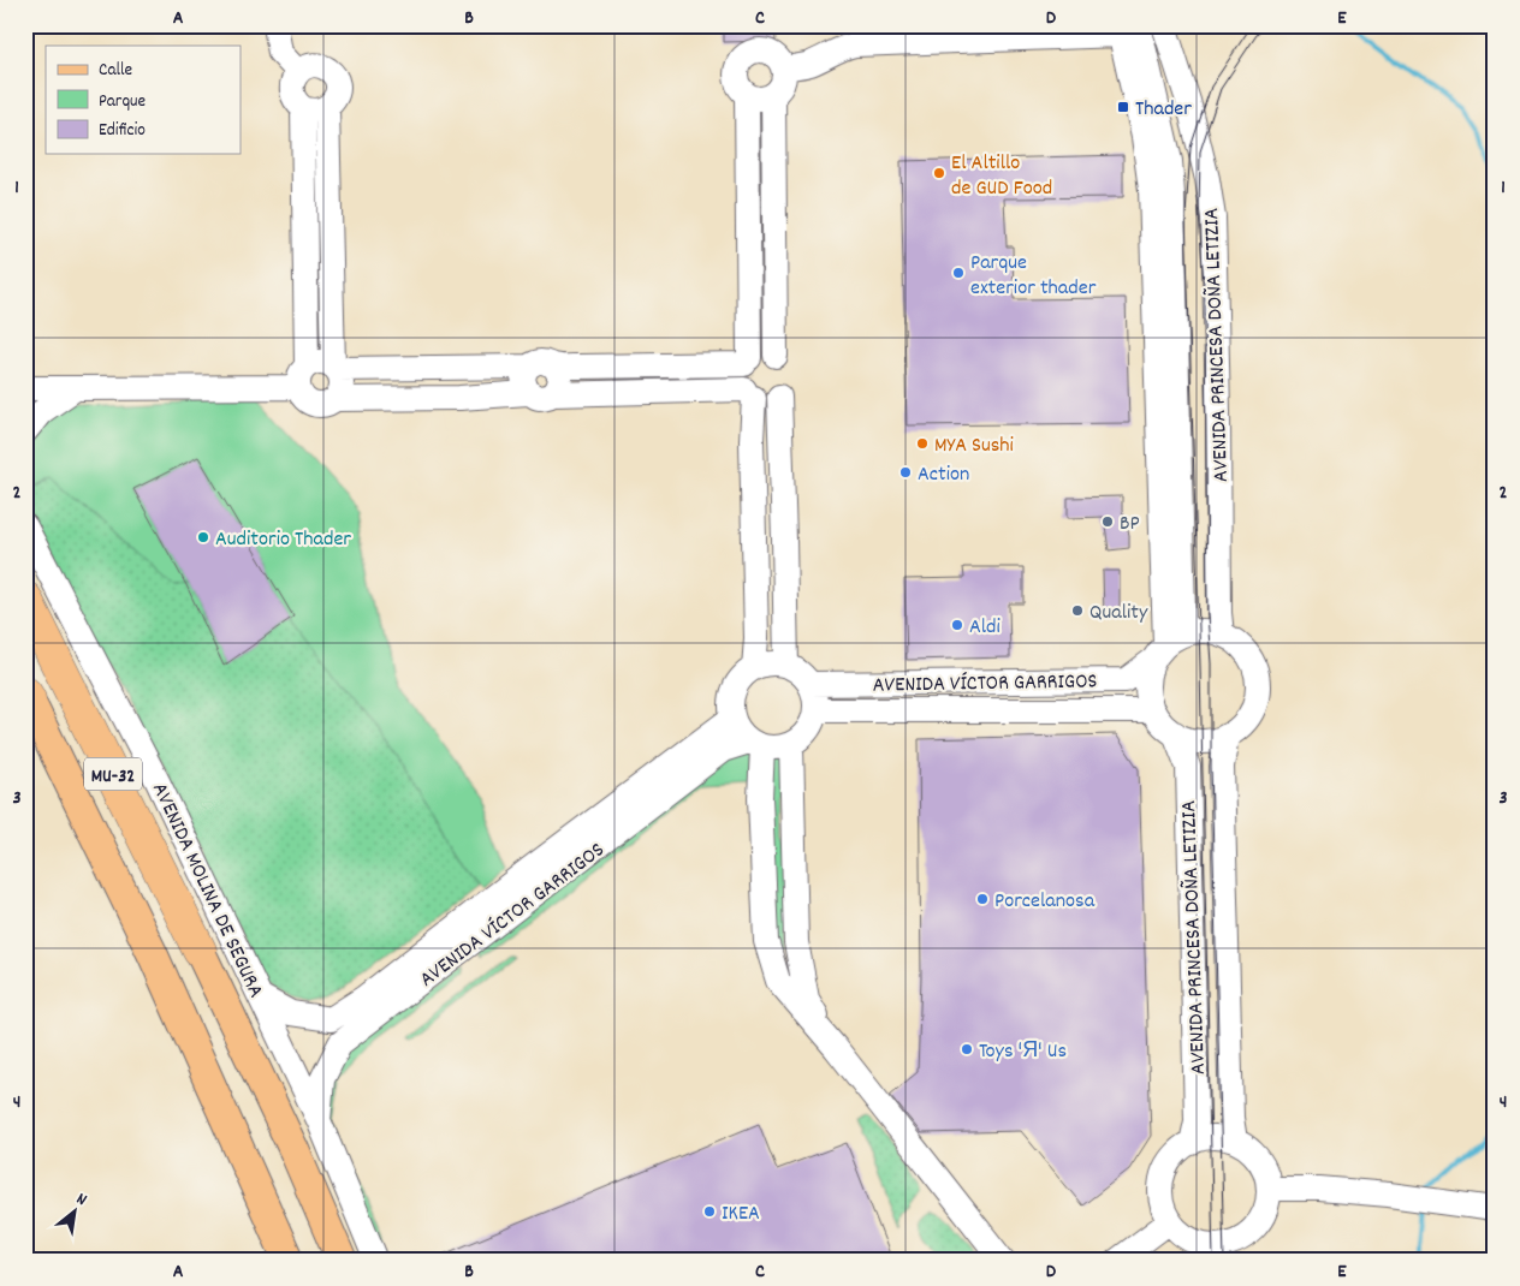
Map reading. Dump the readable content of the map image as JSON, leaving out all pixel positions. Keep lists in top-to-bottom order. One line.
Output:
{"streets":{"highway":["MU-32"],"main road":["AVENIDA MOLINA DE SEGURA"],"street":["AVENIDA PRINCESA DOÑA LETIZIA","AVENIDA VÍCTOR GARRIGOS"]},"crossings":[["AVENIDA PRINCESA DOÑA LETIZIA","AVENIDA VÍCTOR GARRIGOS"],["AVENIDA VÍCTOR GARRIGOS","AVENIDA MOLINA DE SEGURA"],["MU-32","AVENIDA MOLINA DE SEGURA"]],"places":{"transit":["Thader"],"other":["El Altillo de GUD Food","Parque exterior thader","MYA Sushi","Action","BP","Auditorio Thader","Quality","Aldi","Porcelanosa","Toys 'Я' Us","IKEA"]},"legend":["Calle","Parque","Edificio"],"north":"top right","grid":{"columns":["A","B","C","D","E"],"rows":["1","2","3","4"]}}
